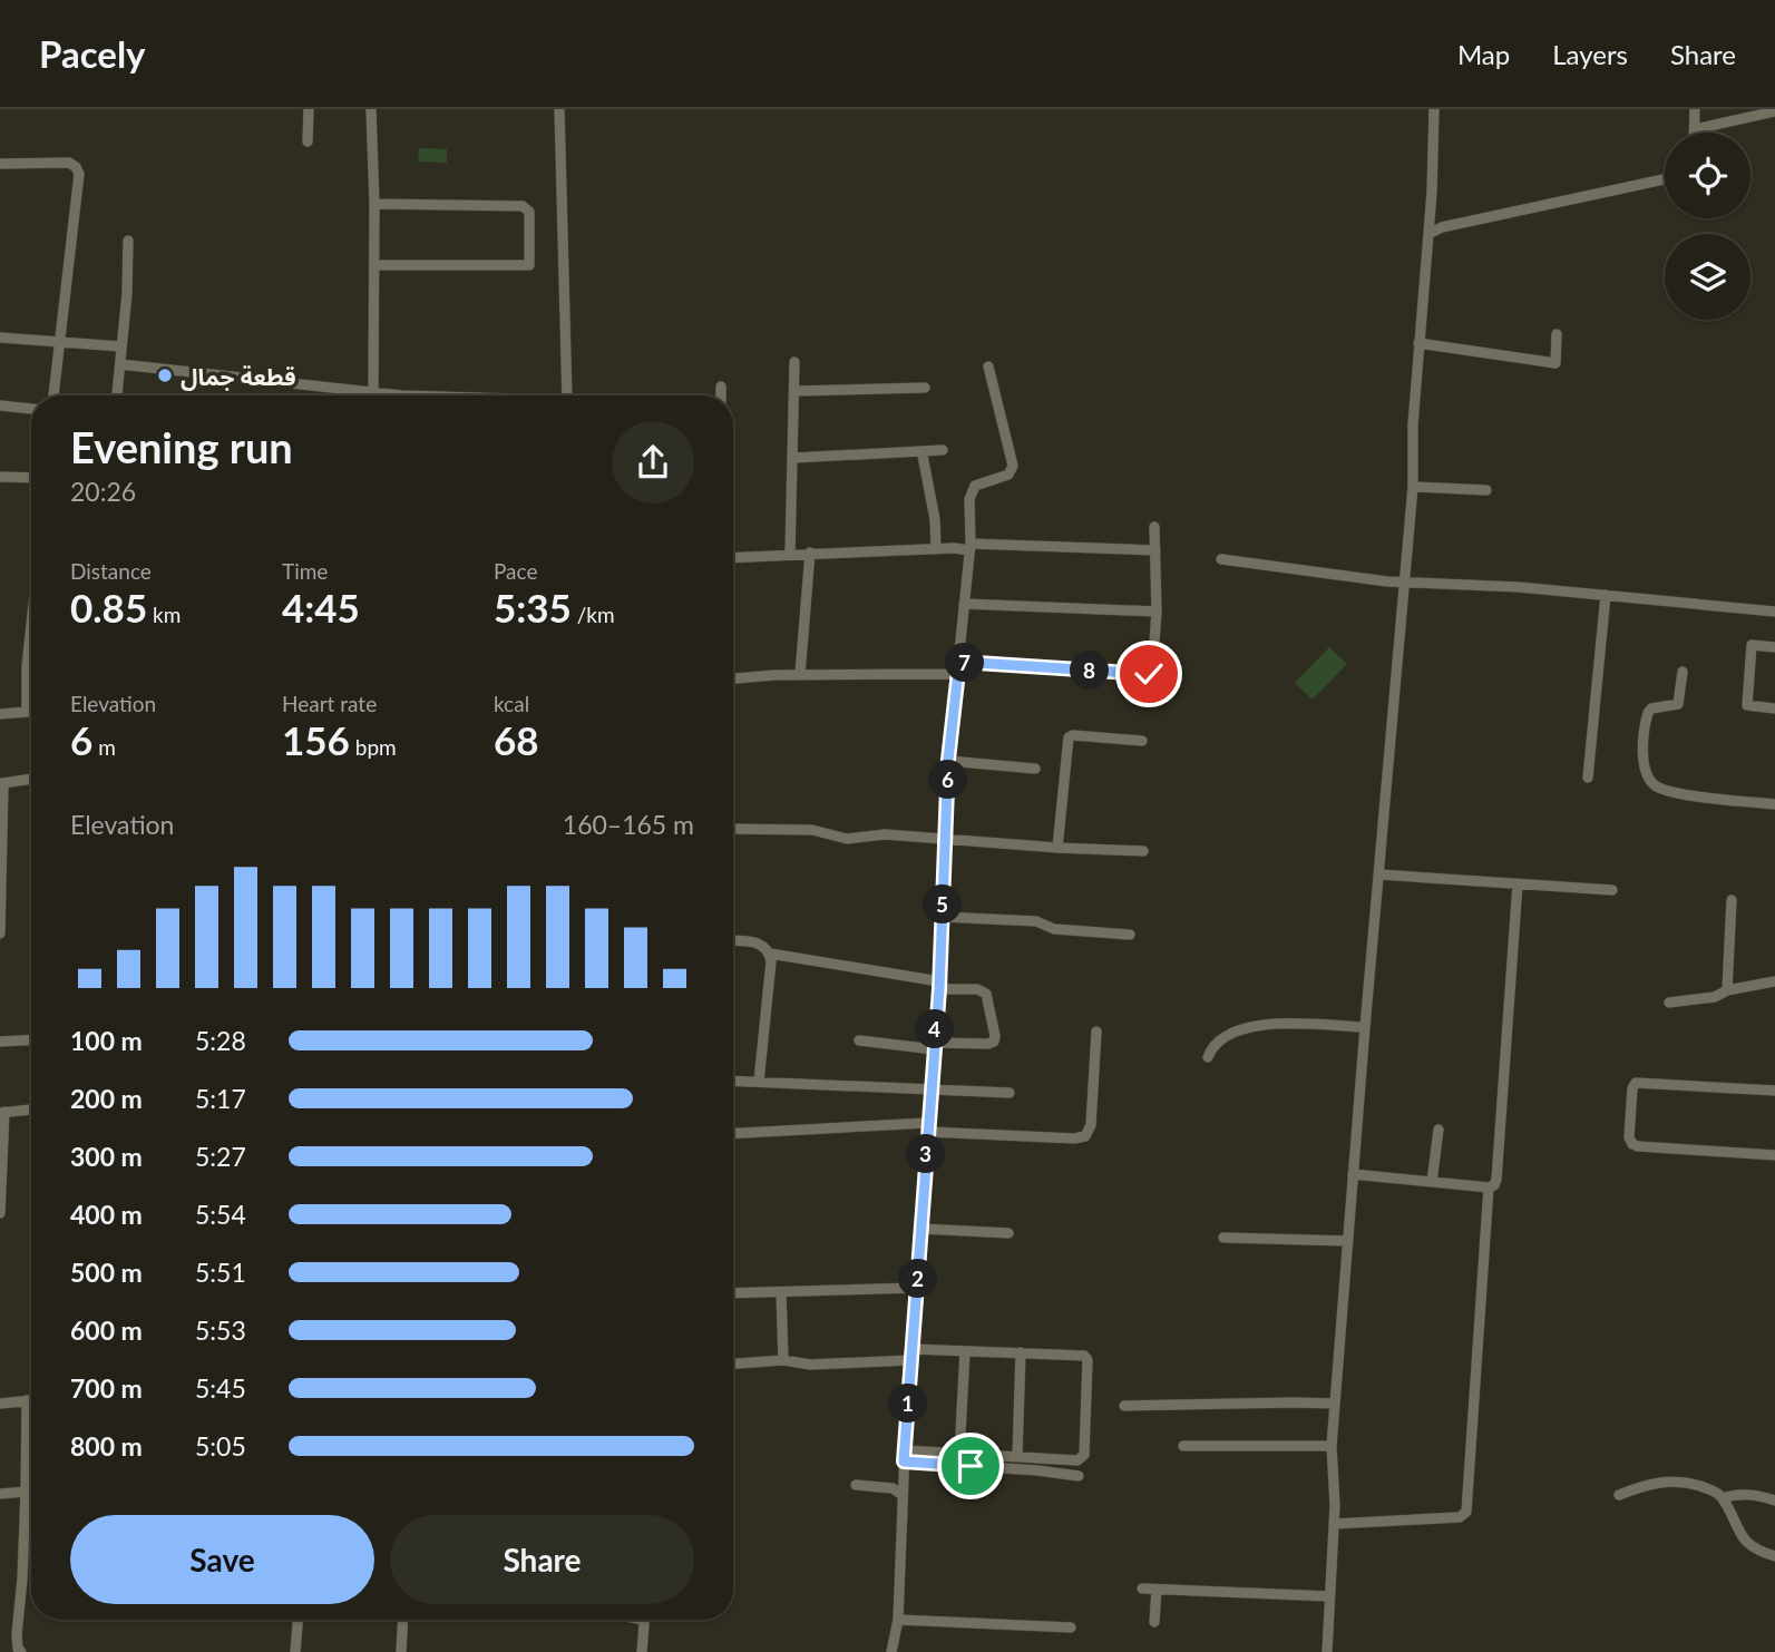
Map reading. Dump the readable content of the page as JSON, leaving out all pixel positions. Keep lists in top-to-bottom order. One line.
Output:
{"places":["قطعة جمال"],"page":{"header":"Pacely","nav":["Map","Layers","Share"],"heading":["Evening run","20:26"],"stats":[["Distance","0.85 km"],["Time","4:45"],["Pace","5:35 /km"],["Elevation","6 m"],["Heart rate","156 bpm"],["kcal","68"]],"pins":["7","8","6","5","4","3","2","1"],"chart":["Elevation","160–165 m"],"list":[{"name":"100 m","note":"5:28"},{"name":"200 m","note":"5:17"},{"name":"300 m","note":"5:27"},{"name":"400 m","note":"5:54"},{"name":"500 m","note":"5:51"},{"name":"600 m","note":"5:53"},{"name":"700 m","note":"5:45"},{"name":"800 m","note":"5:05"}],"buttons":["Save","Share"]}}
